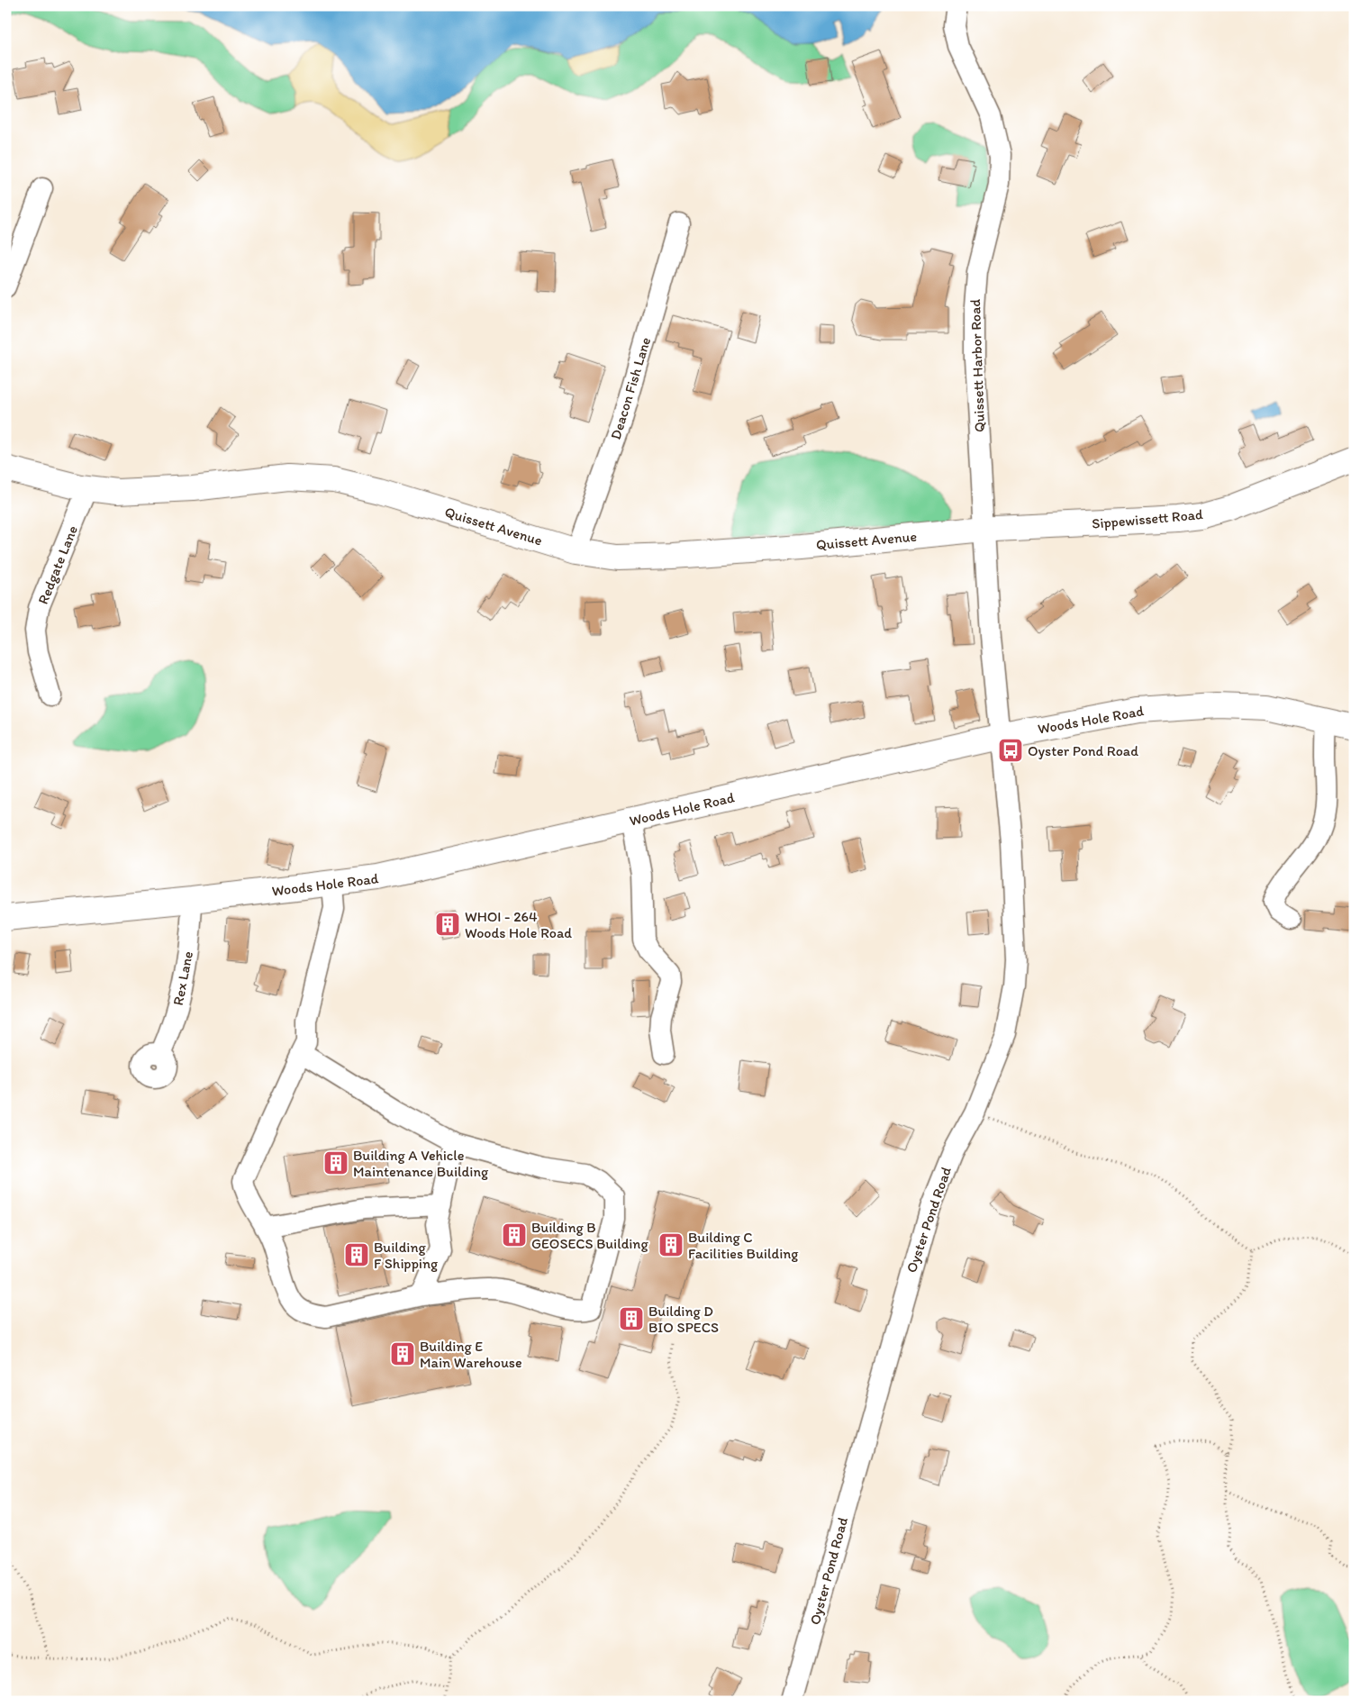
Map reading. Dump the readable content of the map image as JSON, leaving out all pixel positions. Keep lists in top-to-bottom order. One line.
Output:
{"streets":{"main road":["Sippewissett Road","Quissett Avenue","Woods Hole Road"],"street":["Quissett Harbor Road","Deacon Fish Lane","Redgate Lane","Rex Lane","Oyster Pond Road"]},"crossings":[["Quissett Harbor Road","Sippewissett Road"],["Quissett Harbor Road","Quissett Avenue"],["Quissett Harbor Road","Woods Hole Road"],["Quissett Harbor Road","Oyster Pond Road"],["Deacon Fish Lane","Quissett Avenue"],["Sippewissett Road","Quissett Avenue"],["Quissett Avenue","Redgate Lane"],["Woods Hole Road","Rex Lane"],["Woods Hole Road","Oyster Pond Road"]],"places":{"bus stop":["Oyster Pond Road"],"building":["WHOI - 264 Woods Hole Road","Building A Vehicle Maintenance Building","Building B GEOSECS Building","Building C Facilities Building","Building F Shipping","Building D BIO SPECS","Building E Main Warehouse"]}}
